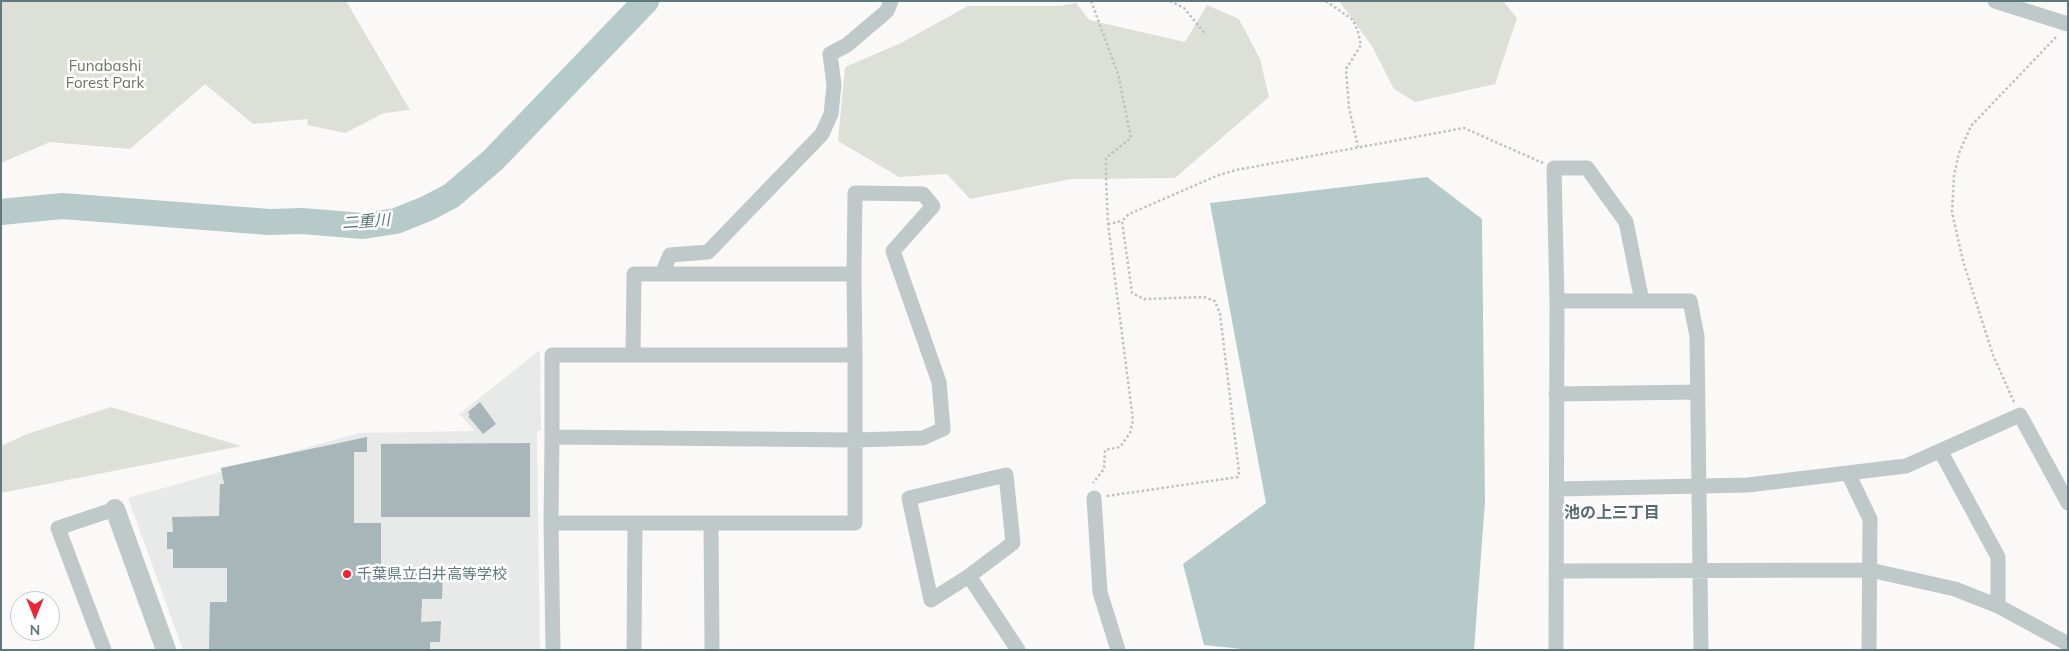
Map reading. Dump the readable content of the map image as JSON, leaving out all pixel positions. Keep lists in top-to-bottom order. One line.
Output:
{"districts":["池の上三丁目"],"water":["二重川"],"parks":["Funabashi Forest Park"],"places":["千葉県立白井高等学校"],"north":"bottom"}
